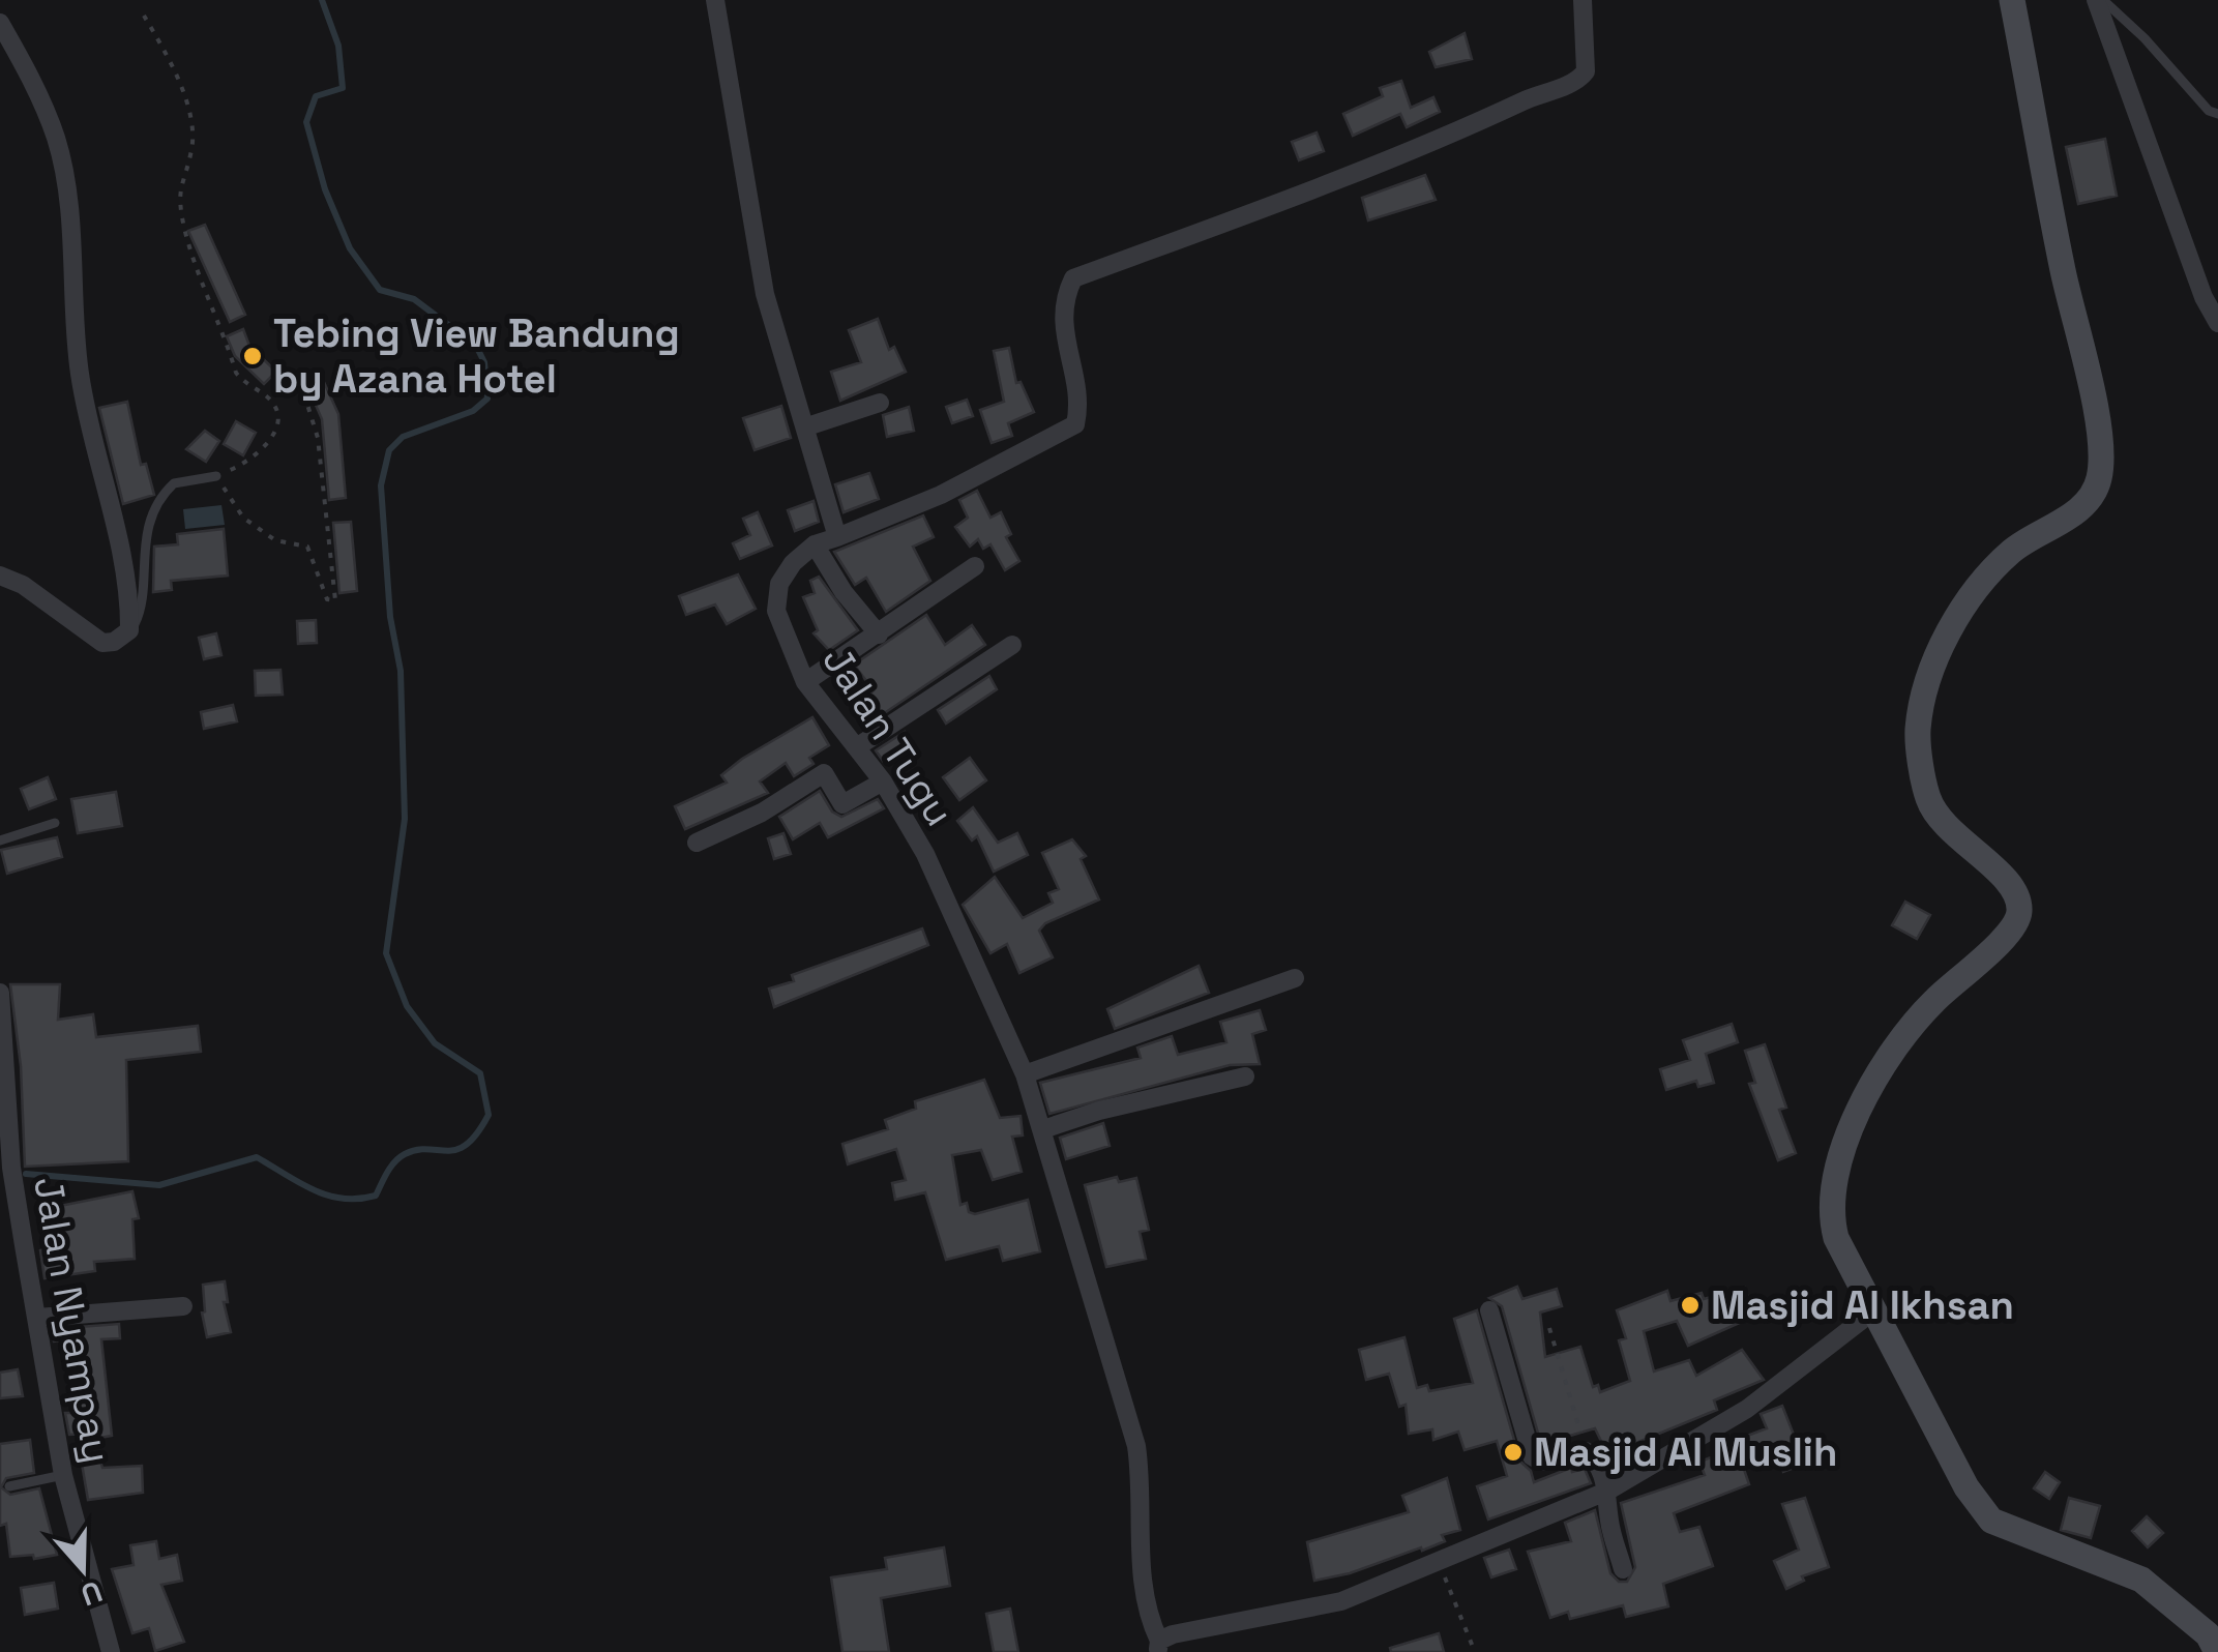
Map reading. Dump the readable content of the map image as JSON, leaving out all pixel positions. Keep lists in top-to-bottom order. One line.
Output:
{"streets":{"street":["Jalan Tugu","Jalan Nyampay"]},"places":["Tebing View Bandung by Azana Hotel","Masjid Al Ikhsan","Masjid Al Muslih"],"north":"bottom"}
